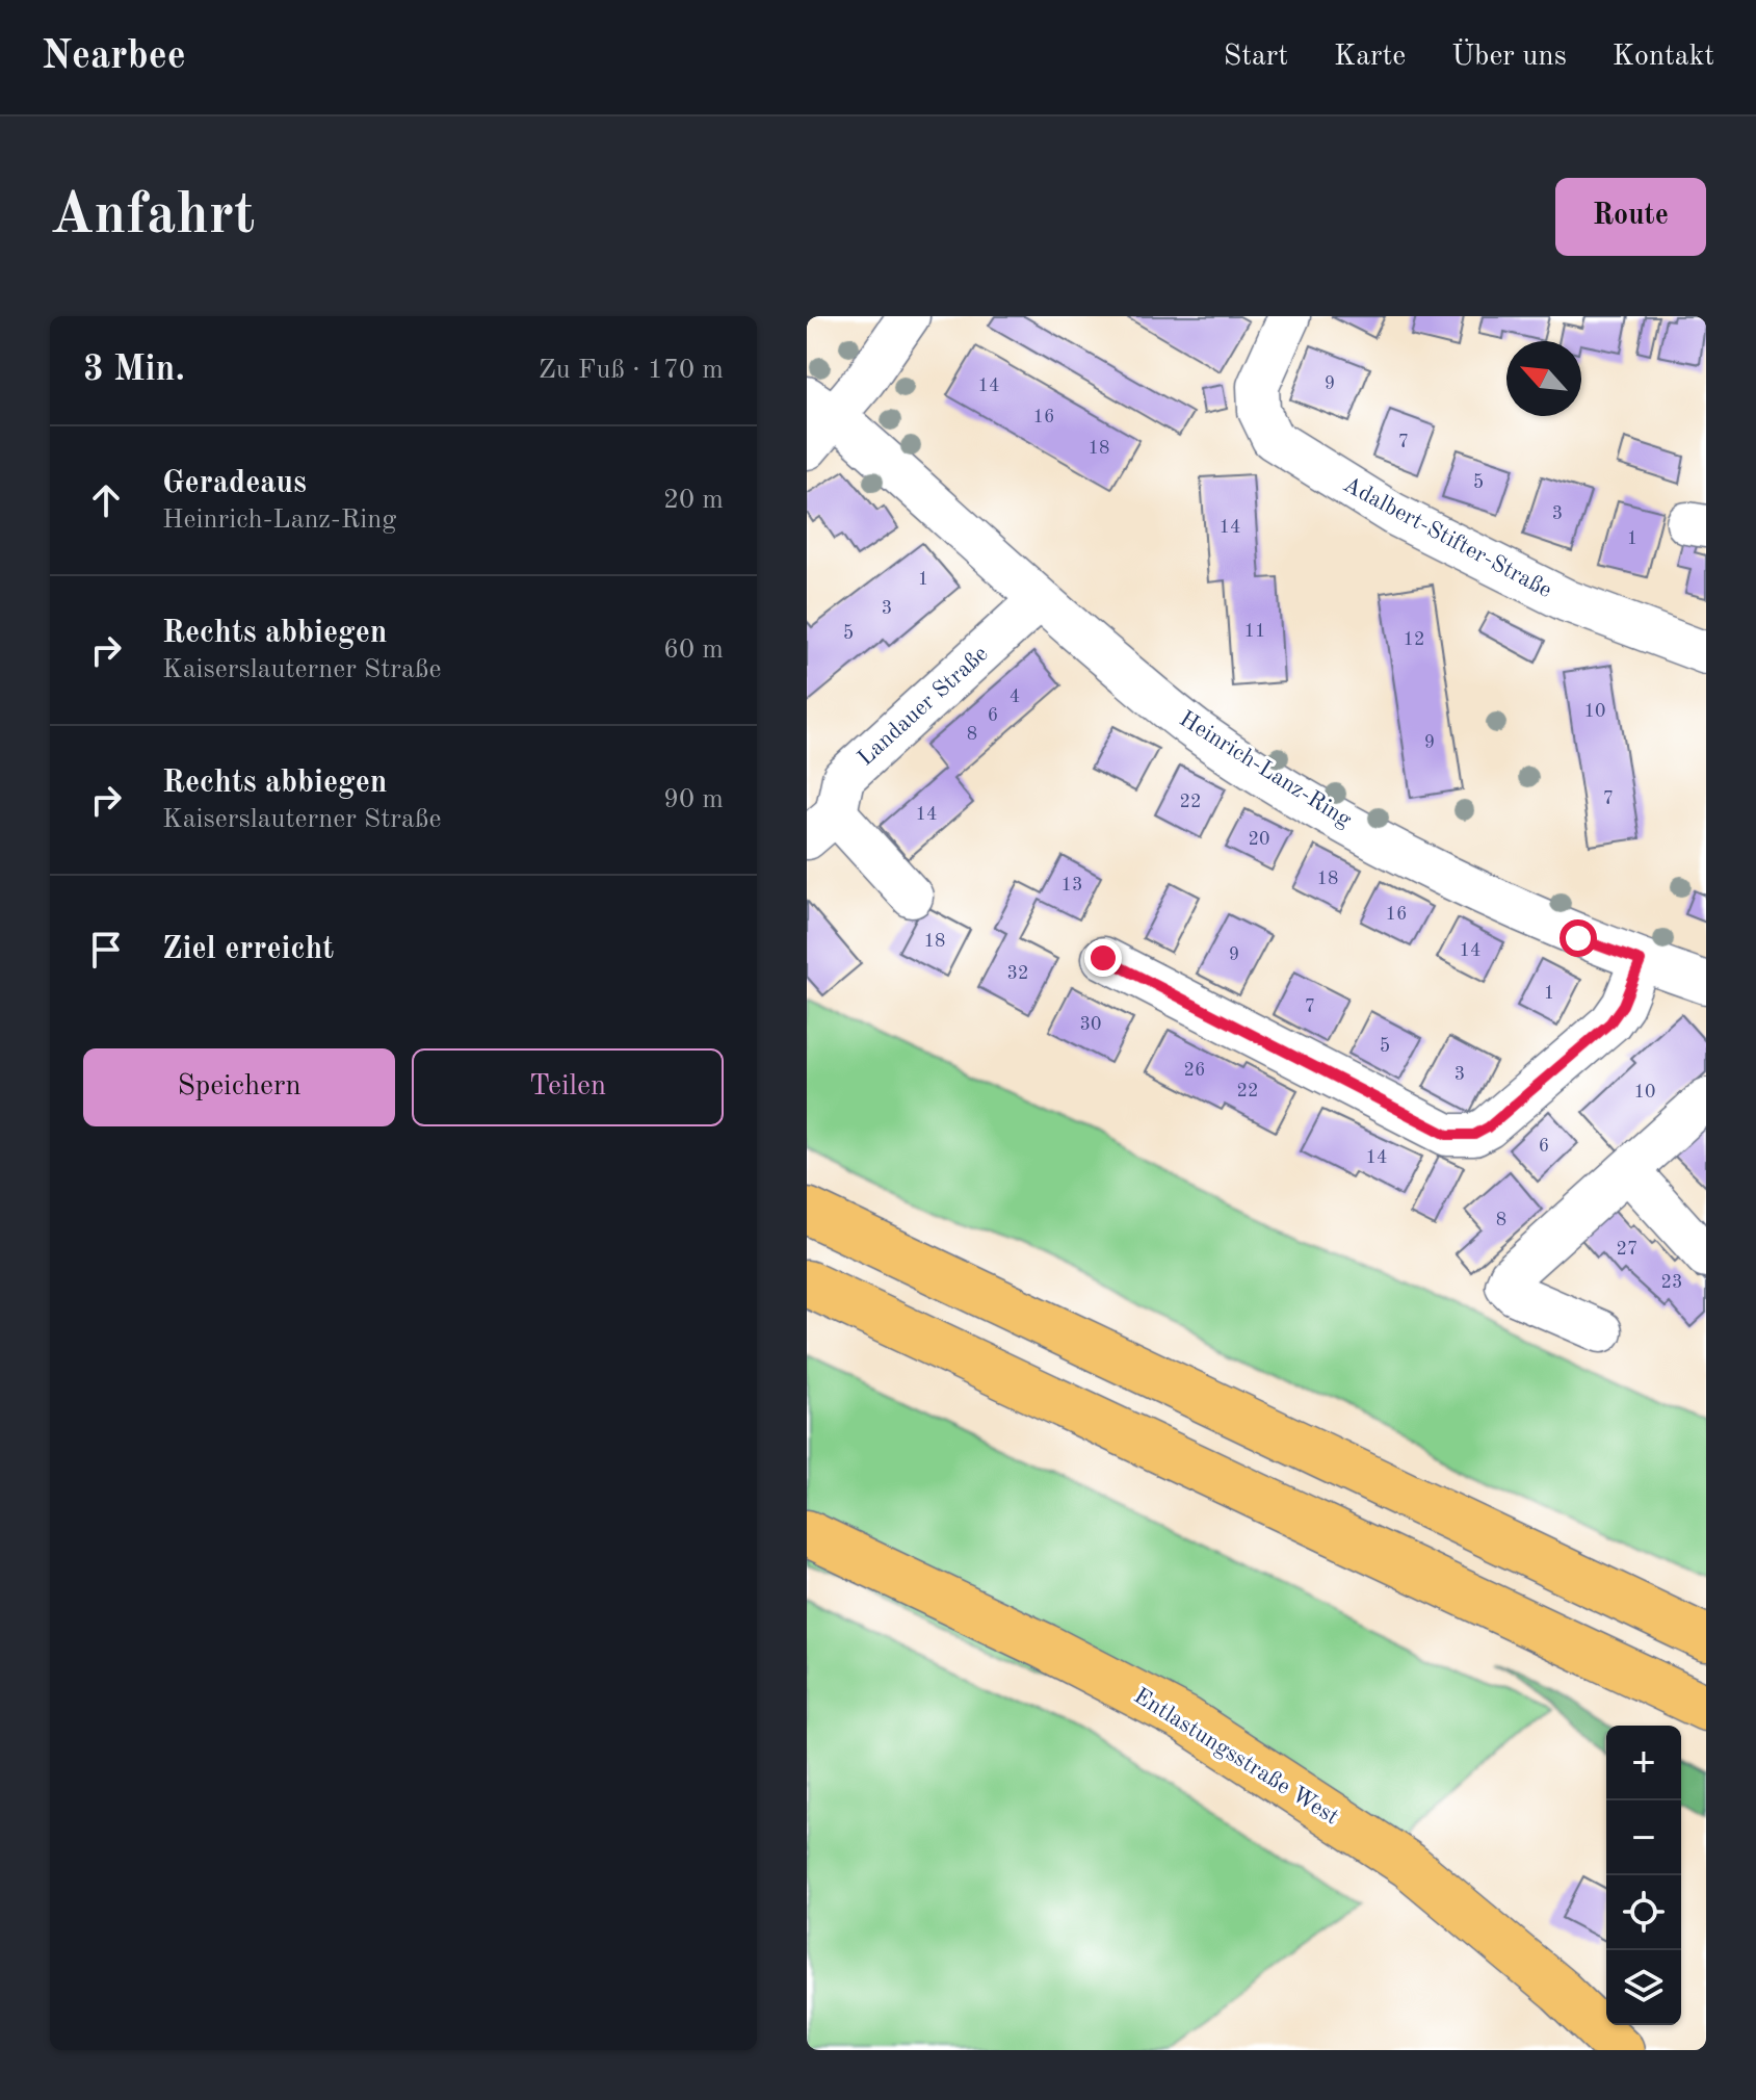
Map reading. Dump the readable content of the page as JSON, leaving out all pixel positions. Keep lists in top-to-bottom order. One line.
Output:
{"streets":{"main road":["Entlastungsstraße West"],"street":["Adalbert-Stifter-Straße","Landauer Straße","Heinrich-Lanz-Ring"]},"crossings":[["Landauer Straße","Heinrich-Lanz-Ring"]],"house_numbers":["9","14","16","7","18","5","3","14","1","1","3","11","5","12","4","10","6","8","9","7","22","14","20","18","13","16","18","14","9","32","1","7","30","5","26","3","22","10","6","14","8","27","23"],"north":"top left","page":{"header":"Nearbee","nav":["Start","Karte","Über uns","Kontakt"],"buttons":["Route",["Speichern","Teilen"]],"title":"Anfahrt","heading":["3 Min.","Zu Fuß · 170 m"],"list":[["Geradeaus","Heinrich-Lanz-Ring","20 m"],["Rechts abbiegen","Kaiserslauterner Straße","60 m"],["Rechts abbiegen","Kaiserslauterner Straße","90 m"],"Ziel erreicht"],"map_buttons":["+","−"]}}
